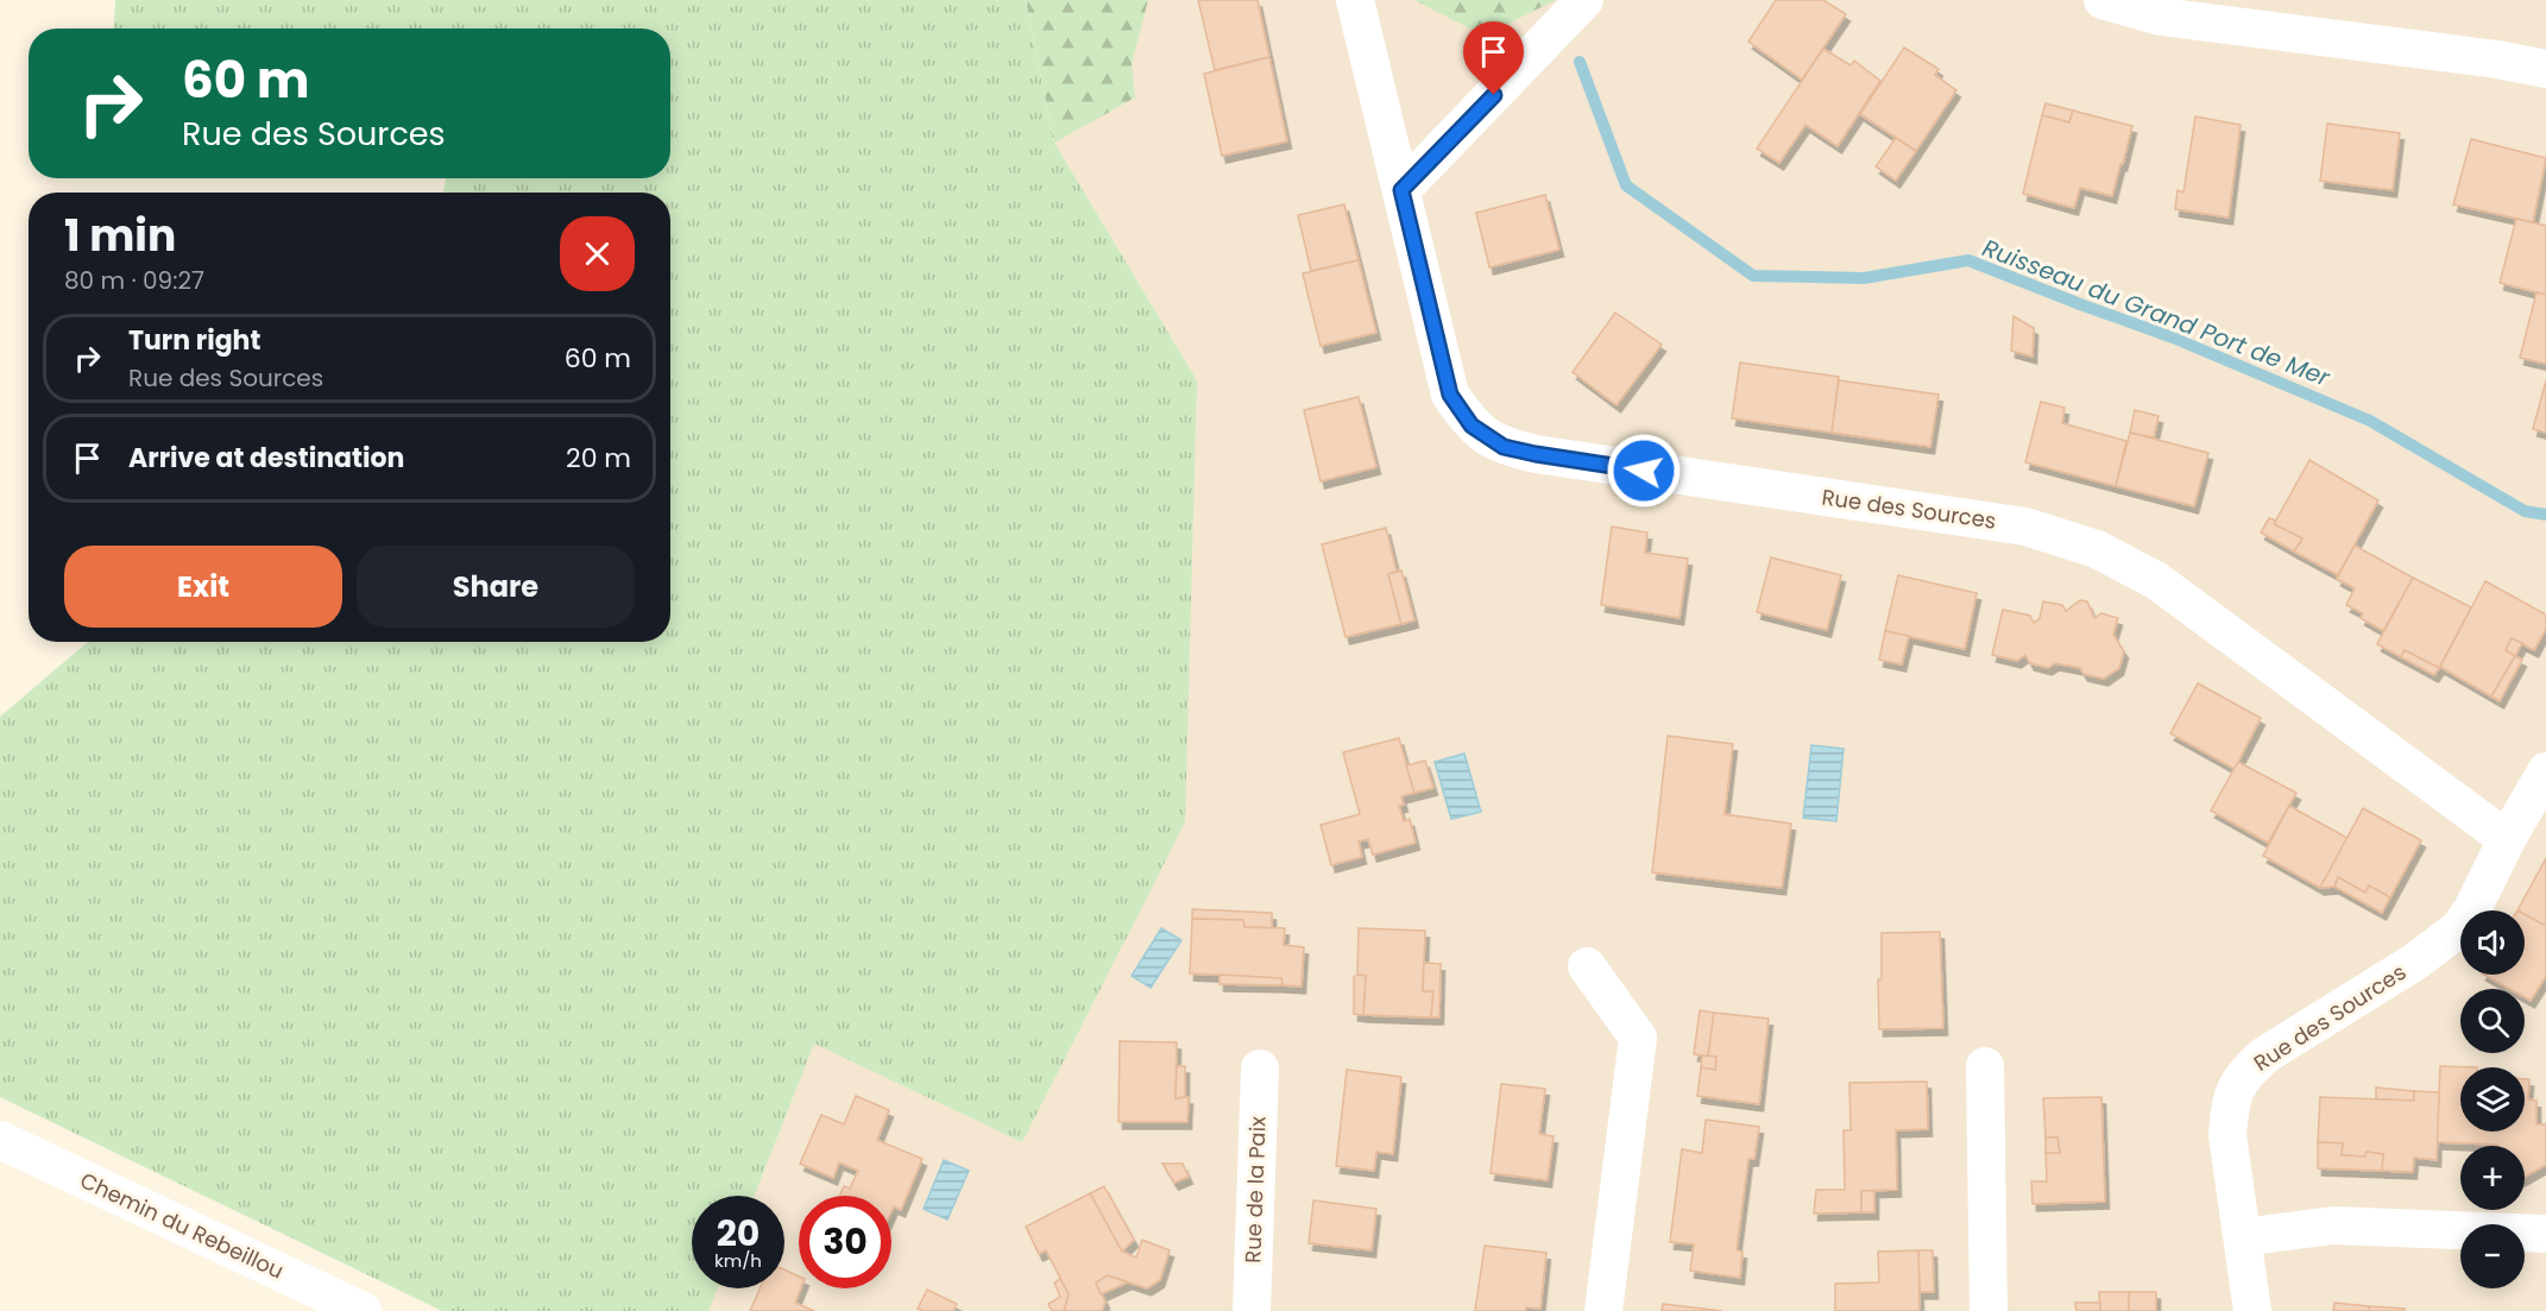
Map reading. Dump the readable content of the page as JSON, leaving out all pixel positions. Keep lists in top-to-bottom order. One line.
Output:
{"streets":{"street":["Rue des Sources","Rue de la Paix","Chemin du Rebeillou"]},"water":["Ruisseau du Grand Port de Mer"],"page":{"turn":["60 m","Rue des Sources"],"heading":["1 min","80 m · 09:27"],"list":[{"name":"Turn right","note":"Rue des Sources","value":"60 m"},{"name":"Arrive at destination","value":"20 m"}],"buttons":["Exit","Share"],"map_buttons":["+","−"],"speed":"20 km/h","limit":"30"}}
